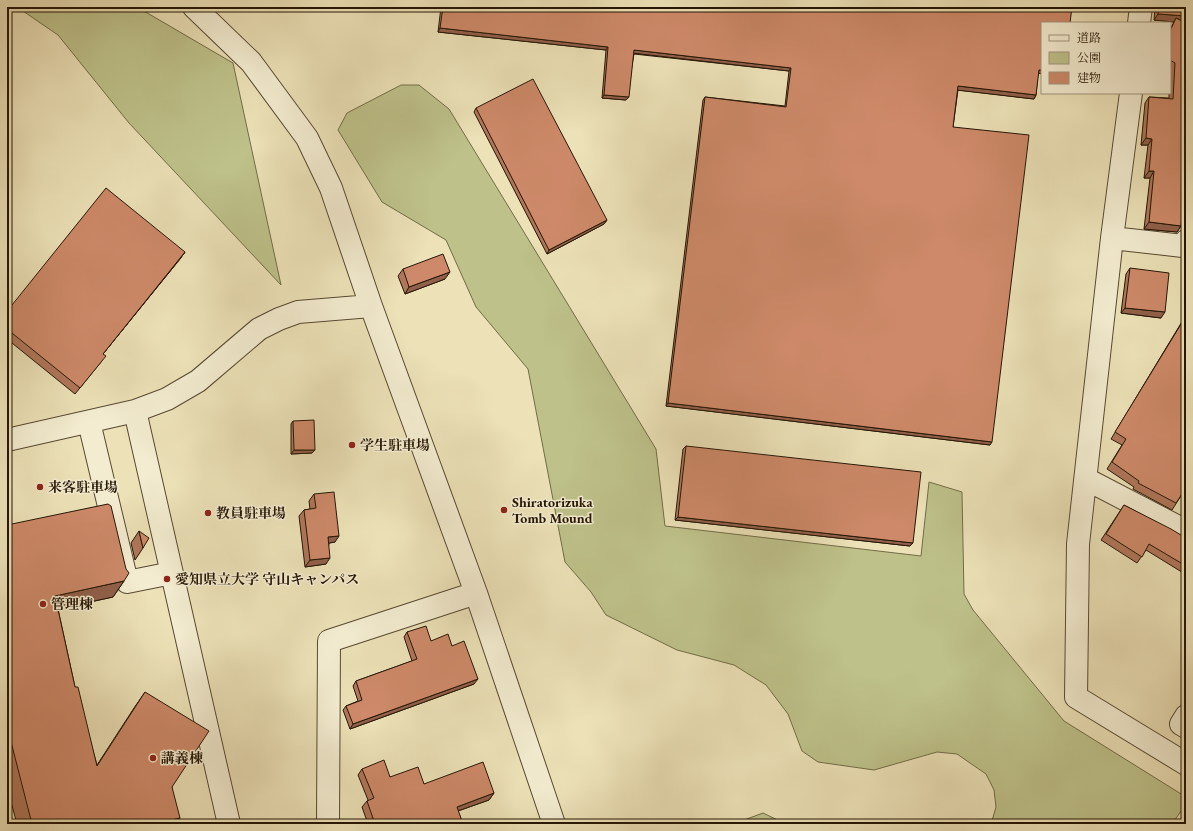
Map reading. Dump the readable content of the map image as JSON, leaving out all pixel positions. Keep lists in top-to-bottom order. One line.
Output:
{"places":["学生駐車場","来客駐車場","Shiratorizuka Tomb Mound","教員駐車場","愛知県立大学 守山キャンパス","管理棟","講義棟"],"legend":["道路","公園","建物"]}
